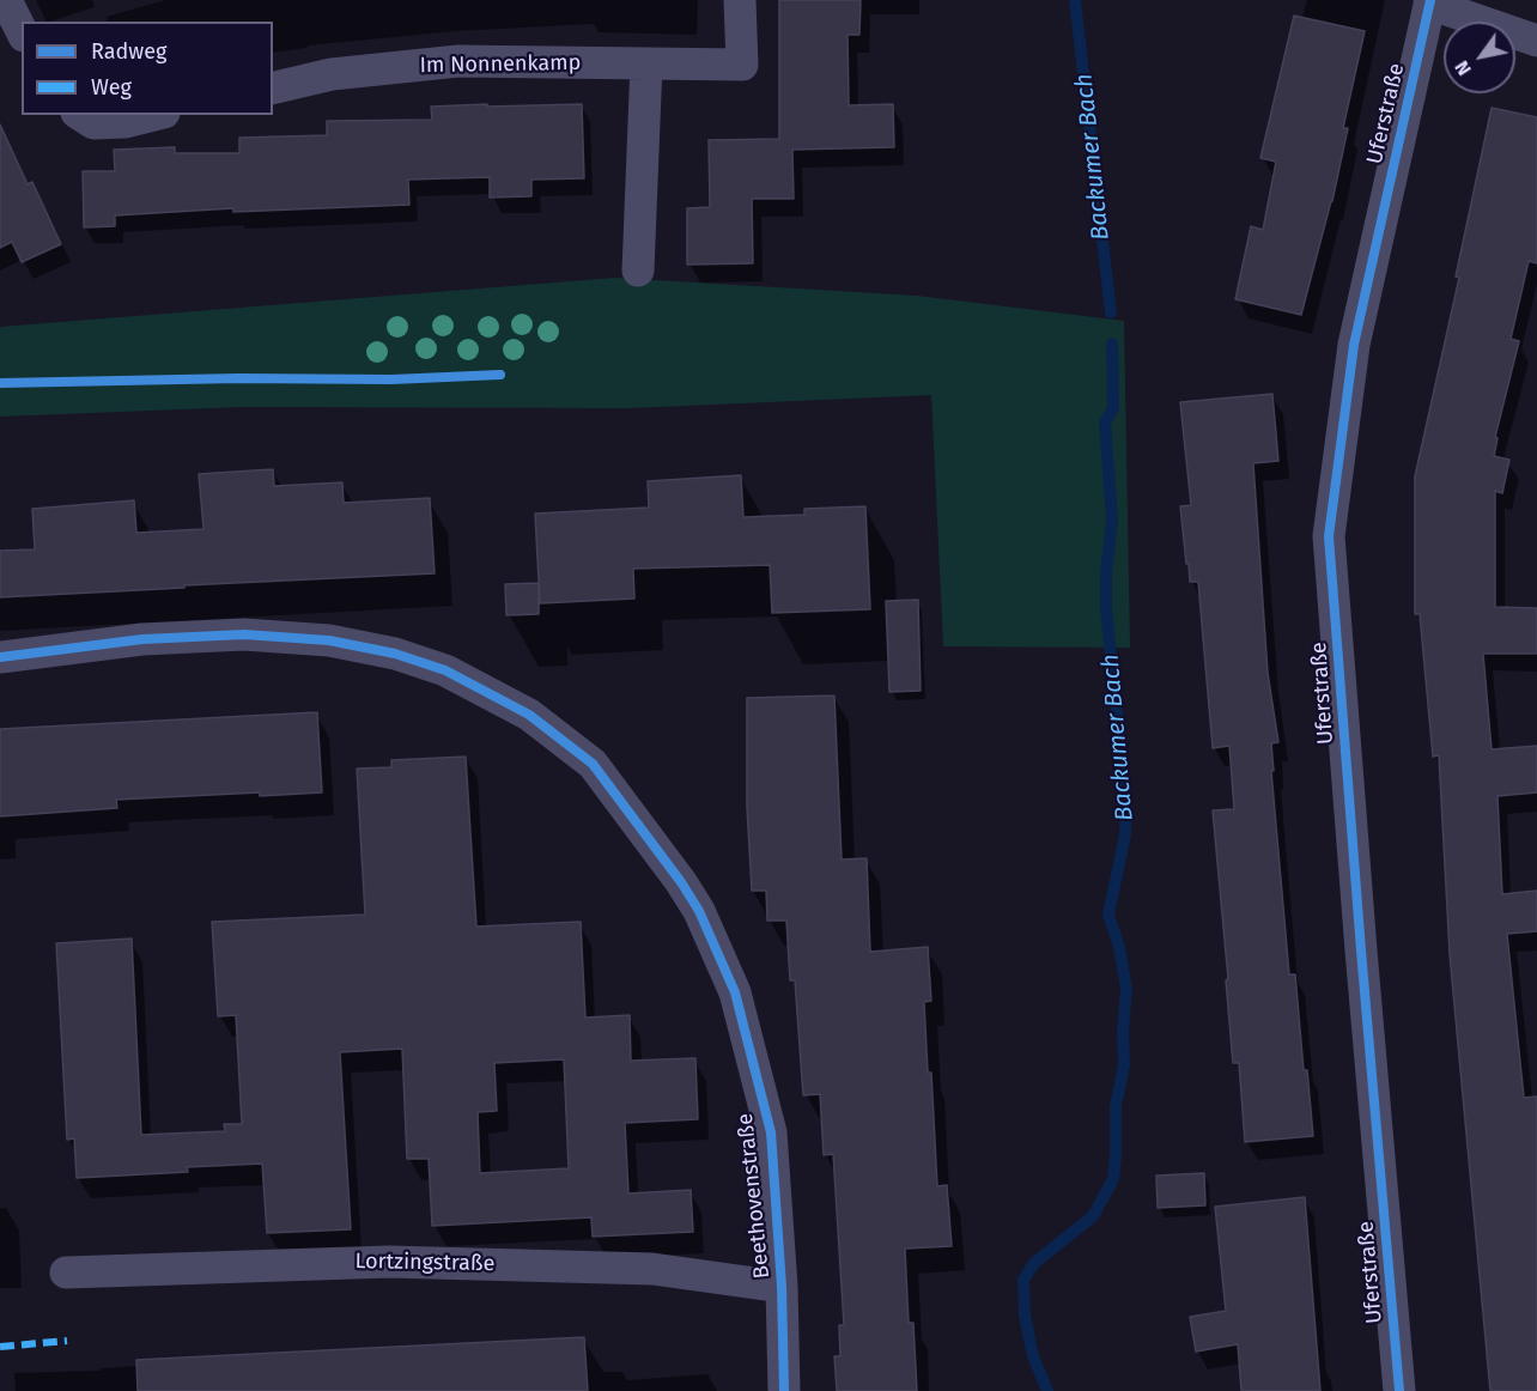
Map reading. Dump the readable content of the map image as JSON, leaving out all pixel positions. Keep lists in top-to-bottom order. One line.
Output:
{"streets":{"street":["Im Nonnenkamp","Uferstraße","Beethovenstraße","Lortzingstraße"]},"crossings":[["Beethovenstraße","Lortzingstraße"]],"water":["Backumer Bach"],"legend":["Radweg","Weg"],"north":"bottom left"}
